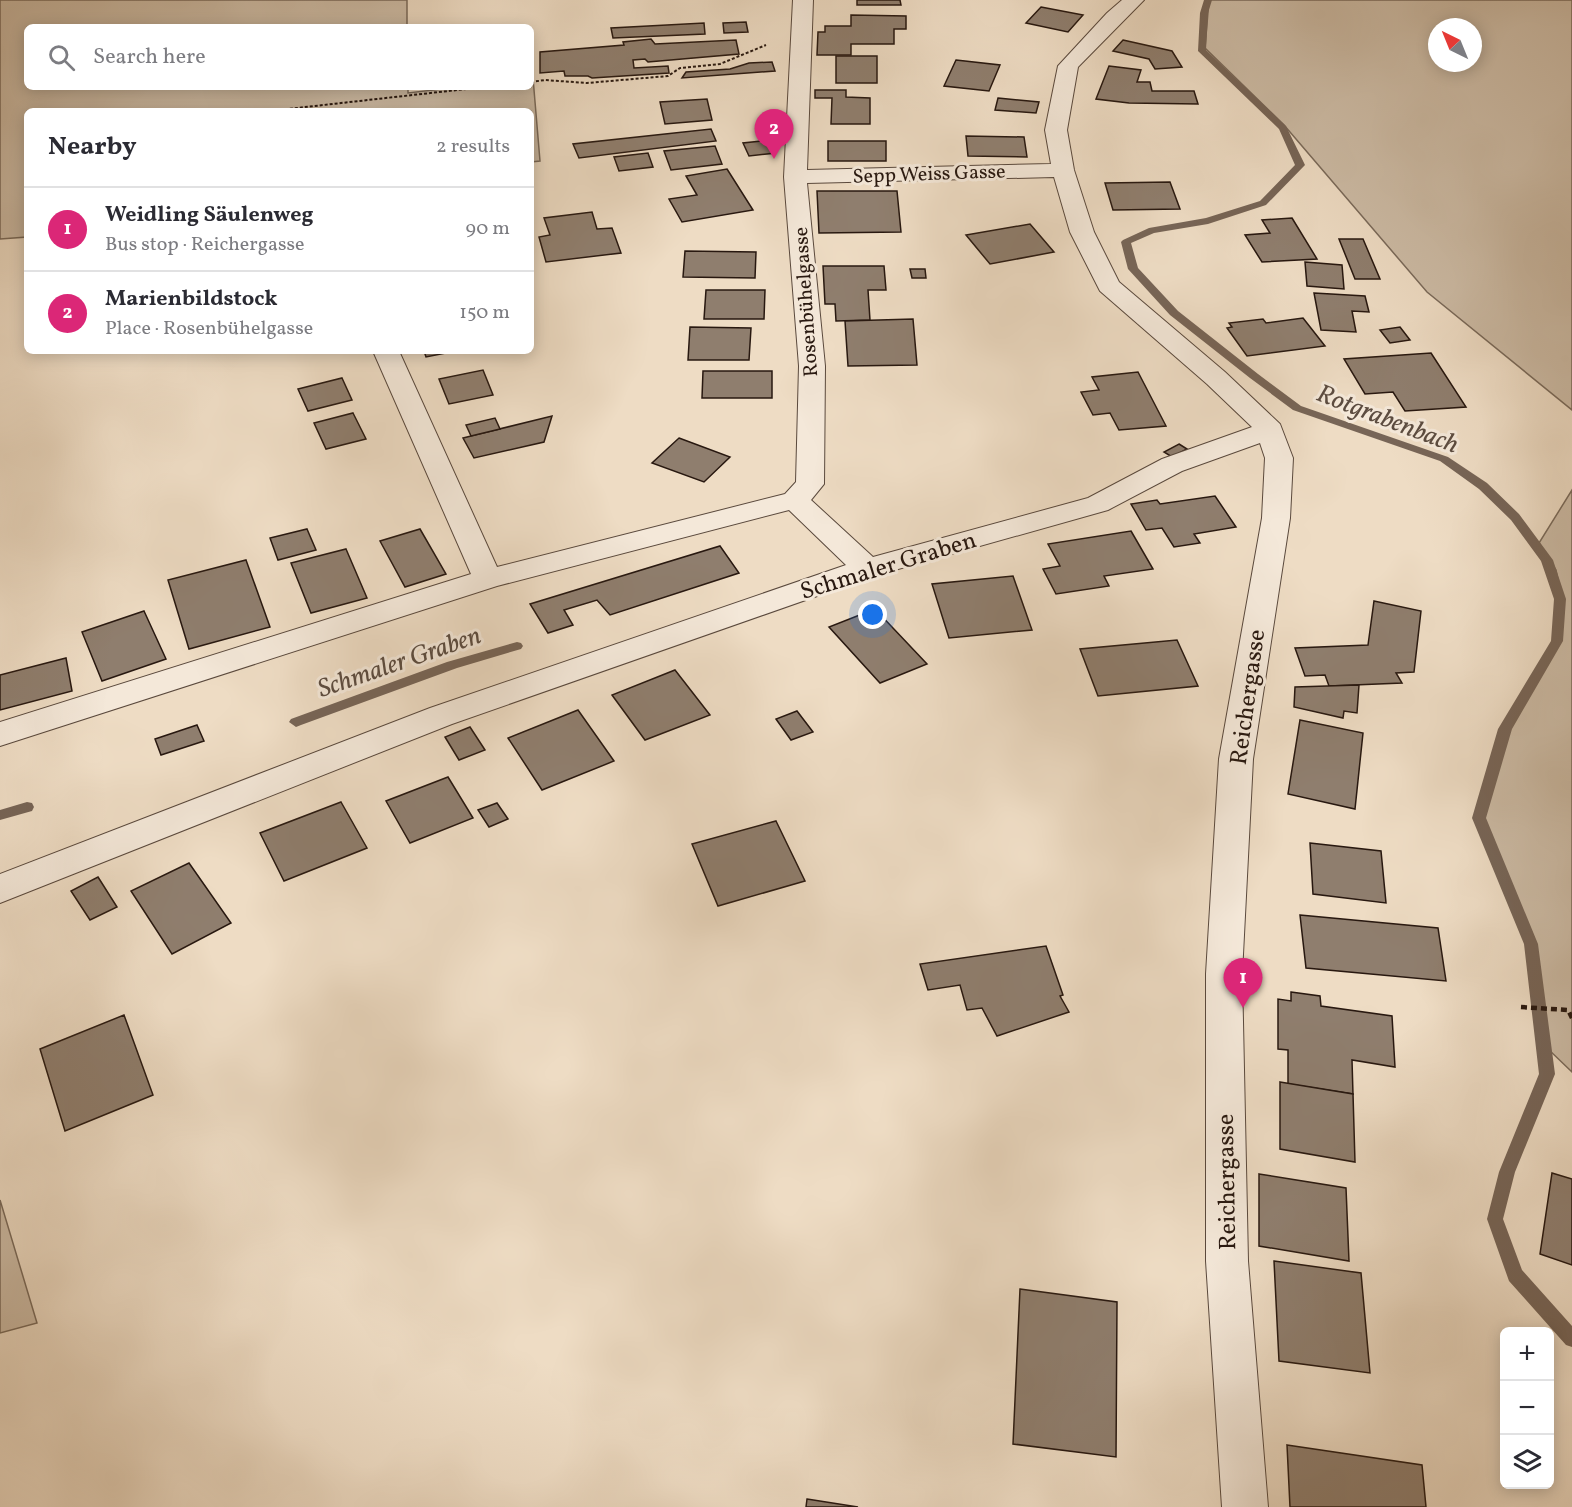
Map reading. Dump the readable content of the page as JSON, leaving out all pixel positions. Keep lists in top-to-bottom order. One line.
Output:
{"streets":{"street":["Sepp Weiss Gasse","Rosenbühelgasse","Schmaler Graben","Reichergasse"]},"crossings":[["Sepp Weiss Gasse","Rosenbühelgasse"],["Sepp Weiss Gasse","Reichergasse"],["Schmaler Graben","Reichergasse"]],"water":["Rotgrabenbach","Schmaler Graben"],"north":"top left","page":{"search":"Search here","heading":["Nearby","2 results"],"pins":["2","1"],"list":[{"mark":"1","name":"Weidling Säulenweg","note":"Bus stop · Reichergasse","value":"90 m"},{"mark":"2","name":"Marienbildstock","note":"Place · Rosenbühelgasse","value":"150 m"}],"map_buttons":["+","−"]}}
